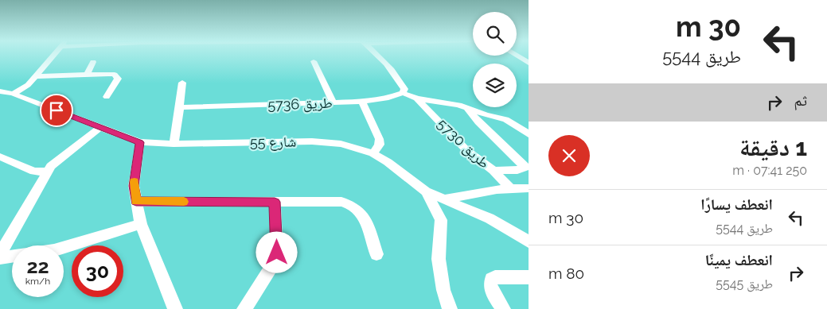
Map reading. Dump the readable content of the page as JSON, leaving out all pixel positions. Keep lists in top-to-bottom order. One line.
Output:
{"streets":{"street":["طريق 5736","شارع 55","طريق 5730"]},"page":{"turn":["30 m","طريق 5544"],"then":"ثم","heading":["1 دقيقة","250 m · 07:41"],"list":[{"name":"انعطف يسارًا","note":"طريق 5544","value":"30 m"},{"name":"انعطف يمينًا","note":"طريق 5545","value":"80 m"}],"speed":"22 km/h","limit":"30"}}
